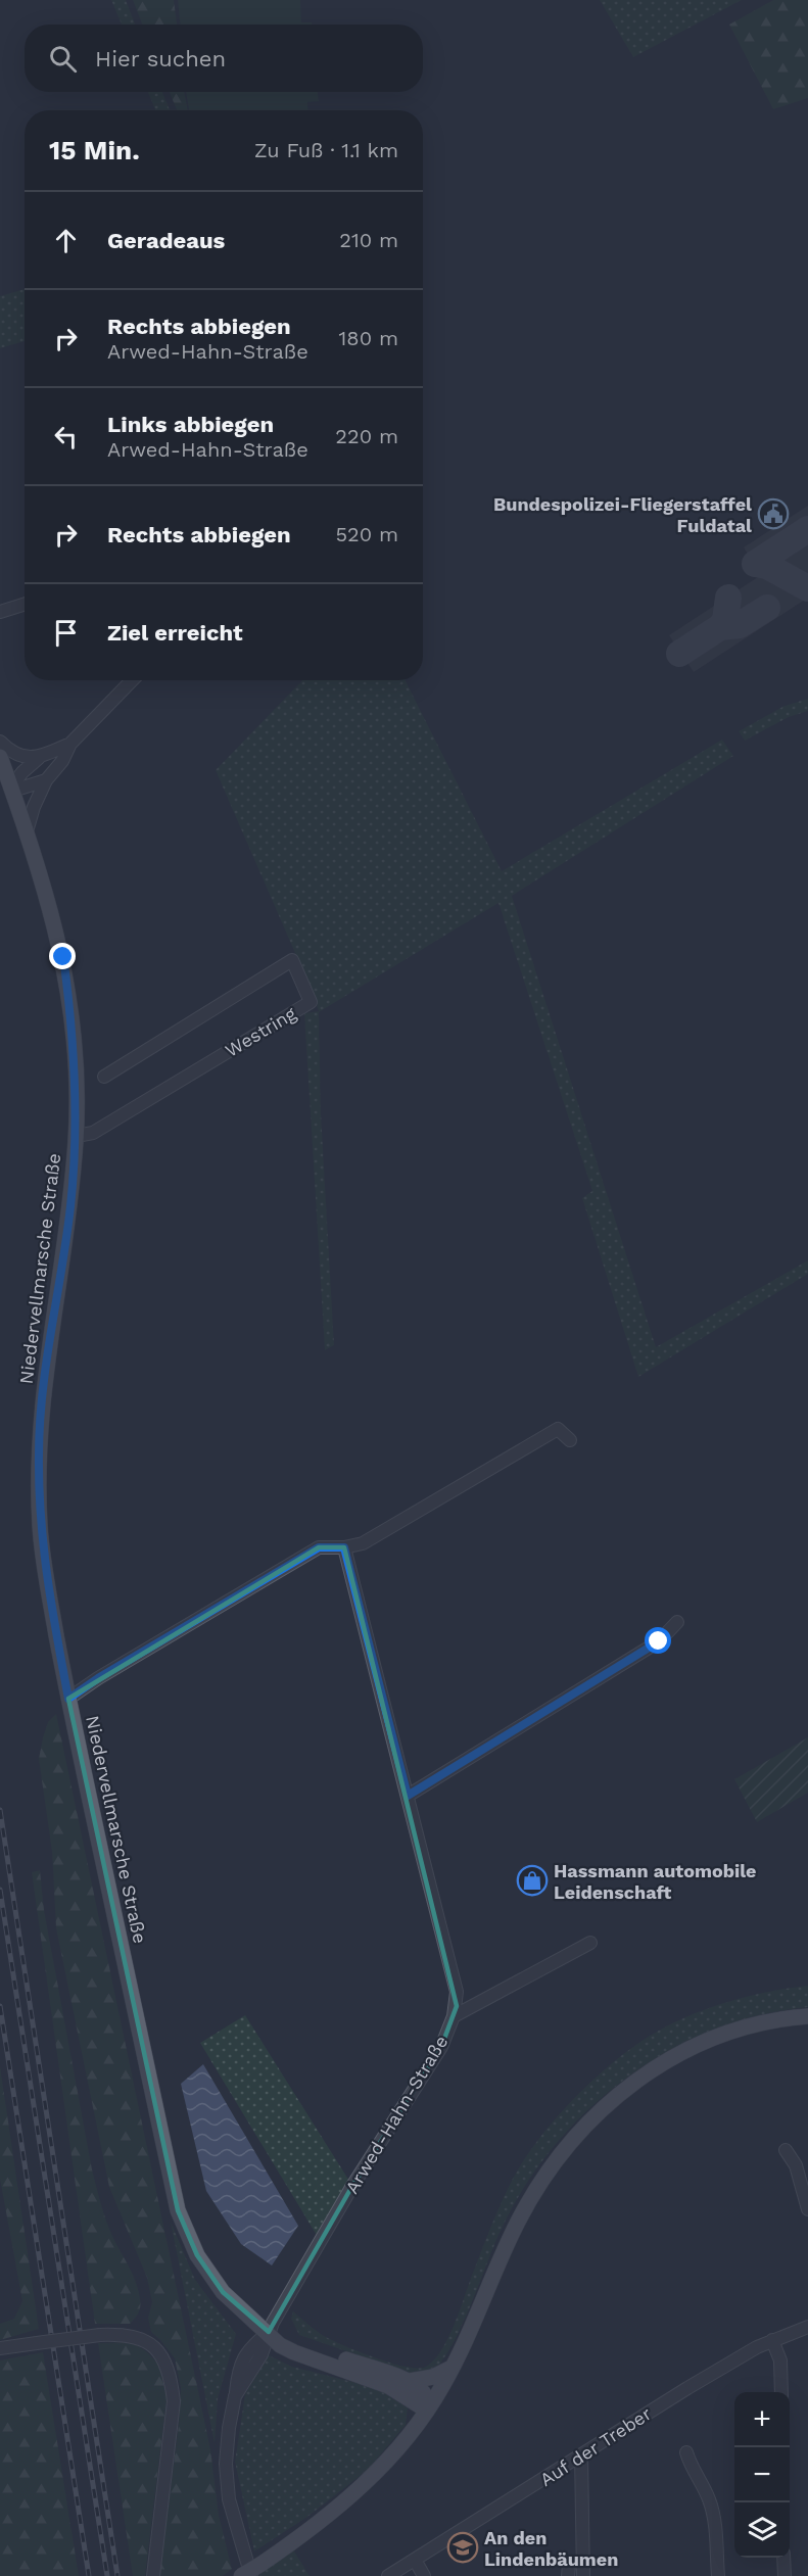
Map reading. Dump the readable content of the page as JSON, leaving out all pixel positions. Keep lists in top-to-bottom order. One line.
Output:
{"streets":{"main road":["Niedervellmarsche Straße"],"street":["Westring","Arwed-Hahn-Straße","Auf der Treber"]},"crossings":[["Westring","Niedervellmarsche Straße"],["Niedervellmarsche Straße","Arwed-Hahn-Straße"]],"places":{"public building":["Bundespolizei-Fliegerstaffel Fuldatal"],"shop":["Hassmann automobile Leidenschaft"],"school or university":["An den Lindenbäumen"]},"page":{"search":"Hier suchen","heading":["15 Min.","Zu Fuß · 1.1 km"],"list":[["Geradeaus","210 m"],["Rechts abbiegen","Arwed-Hahn-Straße","180 m"],["Links abbiegen","Arwed-Hahn-Straße","220 m"],["Rechts abbiegen","520 m"],"Ziel erreicht"],"map_buttons":["+","−"]}}
